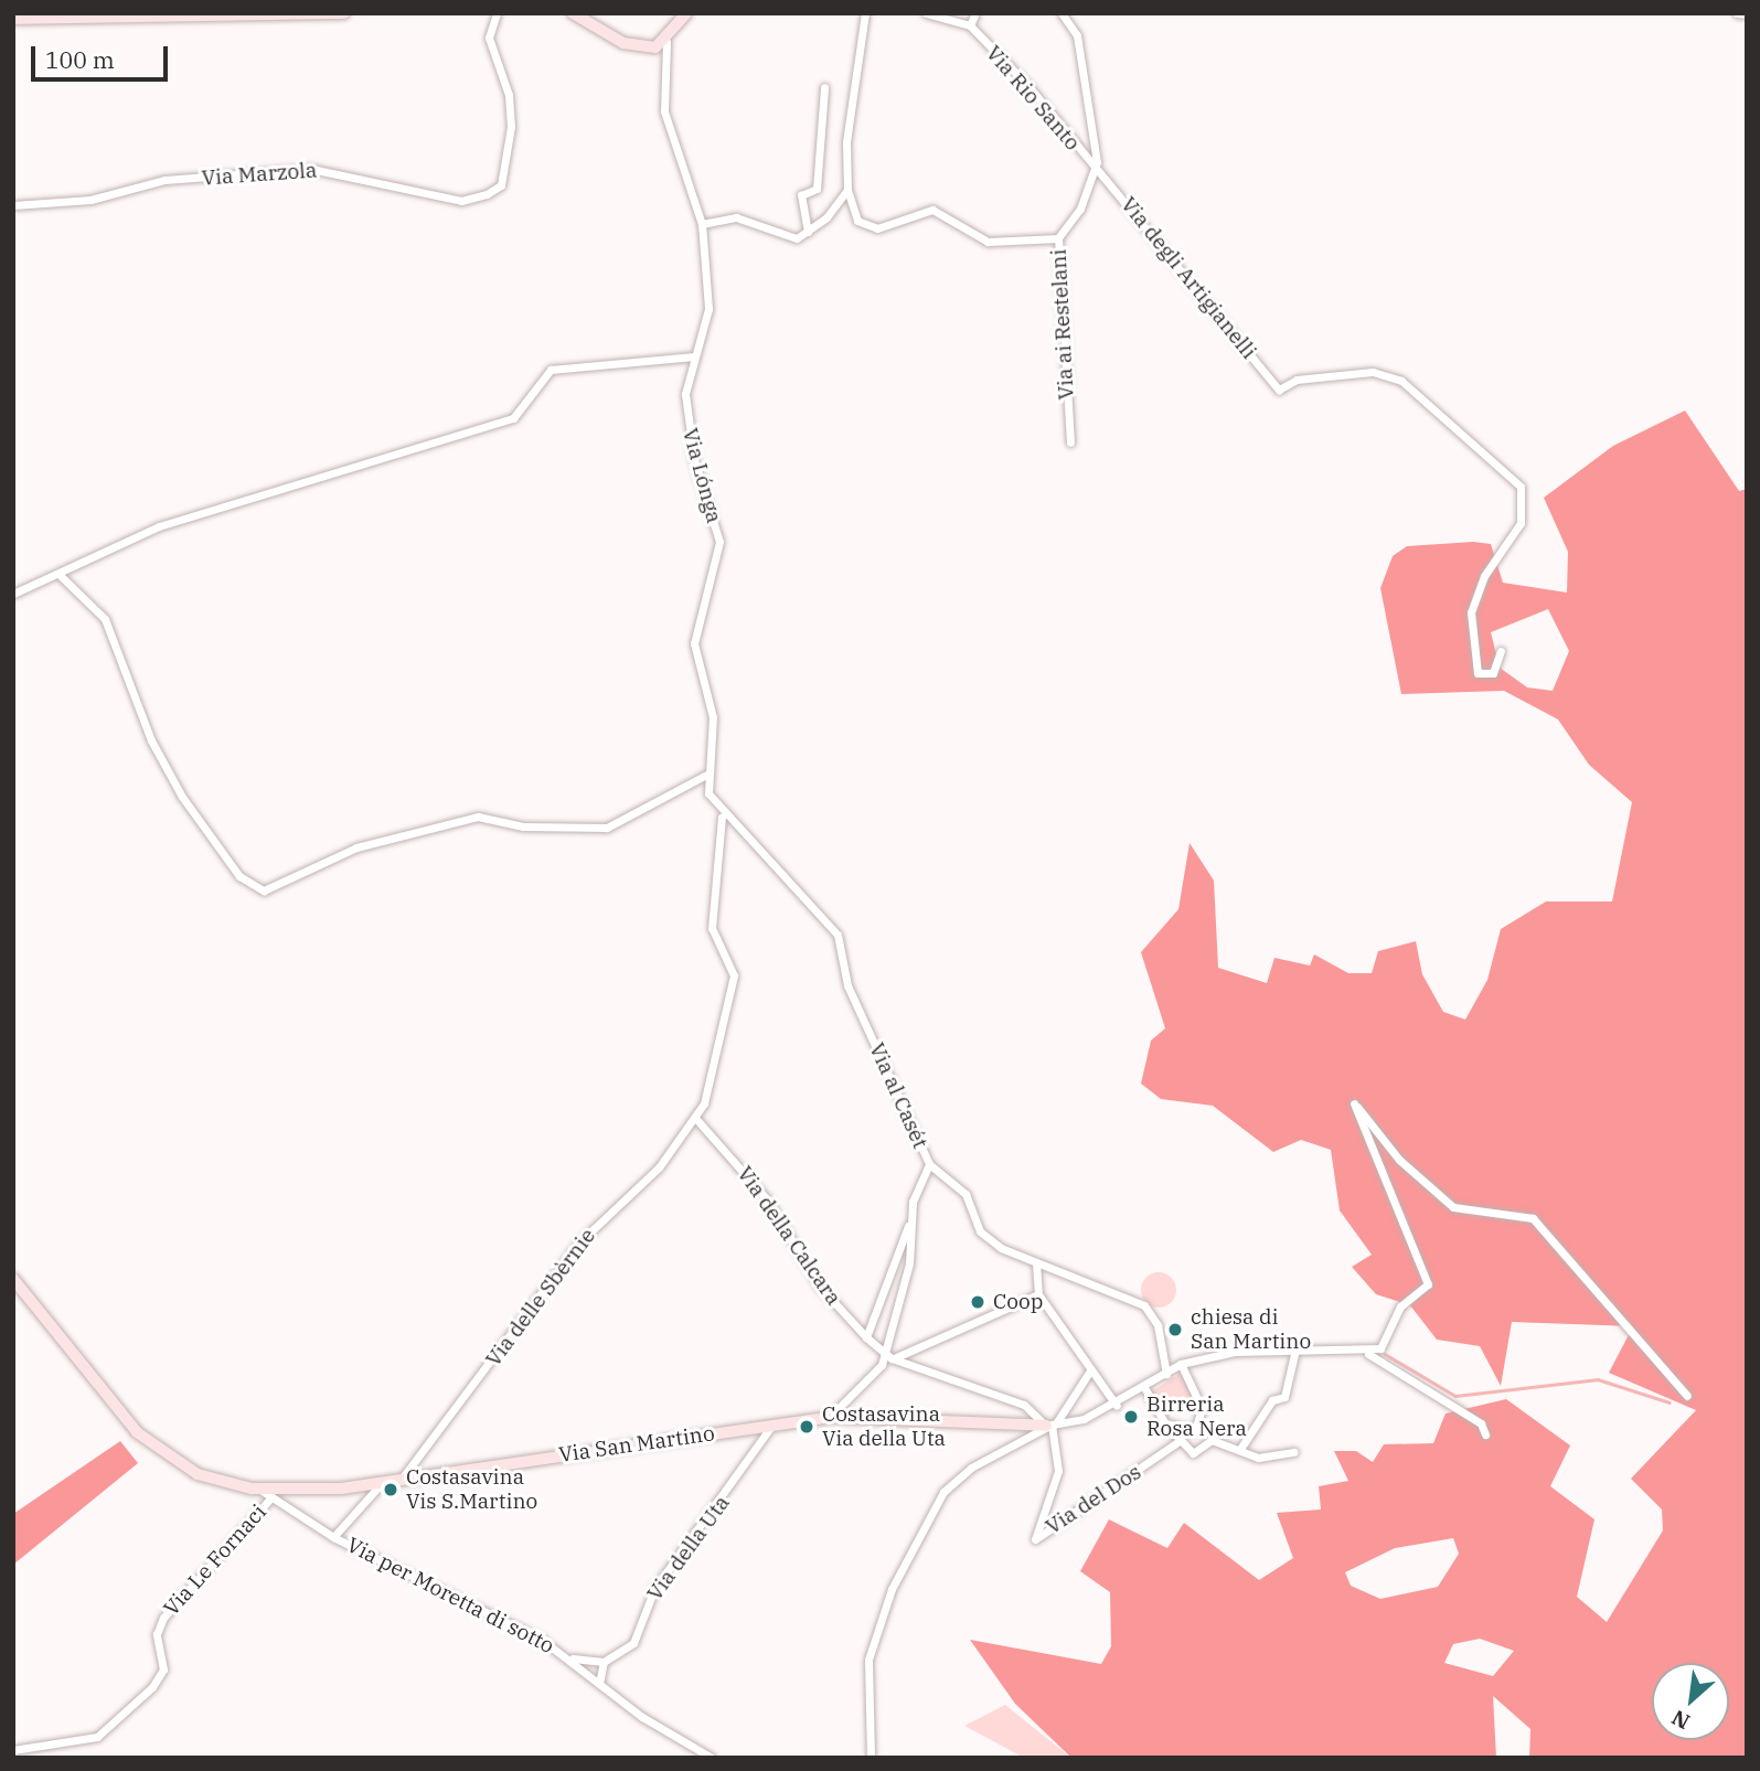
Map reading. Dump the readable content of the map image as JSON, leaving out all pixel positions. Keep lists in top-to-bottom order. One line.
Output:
{"streets":{"street":["Via Rio Santo","Via Marzola","Via degli Artigianelli","Via ai Restelani","Via Lónga","Via al Casét","Via della Calcara","Via delle Sbèrnie","Via San Martino","Via del Dos","Via della Uta","Via Le Fornaci","Via per Moretta di sotto"]},"crossings":[["Via Rio Santo","Via degli Artigianelli"],["Via Rio Santo","Via ai Restelani"],["Via degli Artigianelli","Via ai Restelani"],["Via Lónga","Via al Casét"],["Via Lónga","Via delle Sbèrnie"],["Via al Casét","Via delle Sbèrnie"],["Via al Casét","Via San Martino"],["Via della Calcara","Via delle Sbèrnie"],["Via della Calcara","Via San Martino"],["Via della Calcara","Via del Dos"],["Via delle Sbèrnie","Via San Martino"],["Via San Martino","Via del Dos"],["Via San Martino","Via della Uta"],["Via San Martino","Via per Moretta di sotto"],["Via Le Fornaci","Via per Moretta di sotto"]],"places":["Coop","chiesa di San Martino","Birreria Rosa Nera","Costasavina Via della Uta","Costasavina Vis S.Martino"],"scale_bar":"100 m","north":"bottom left"}
